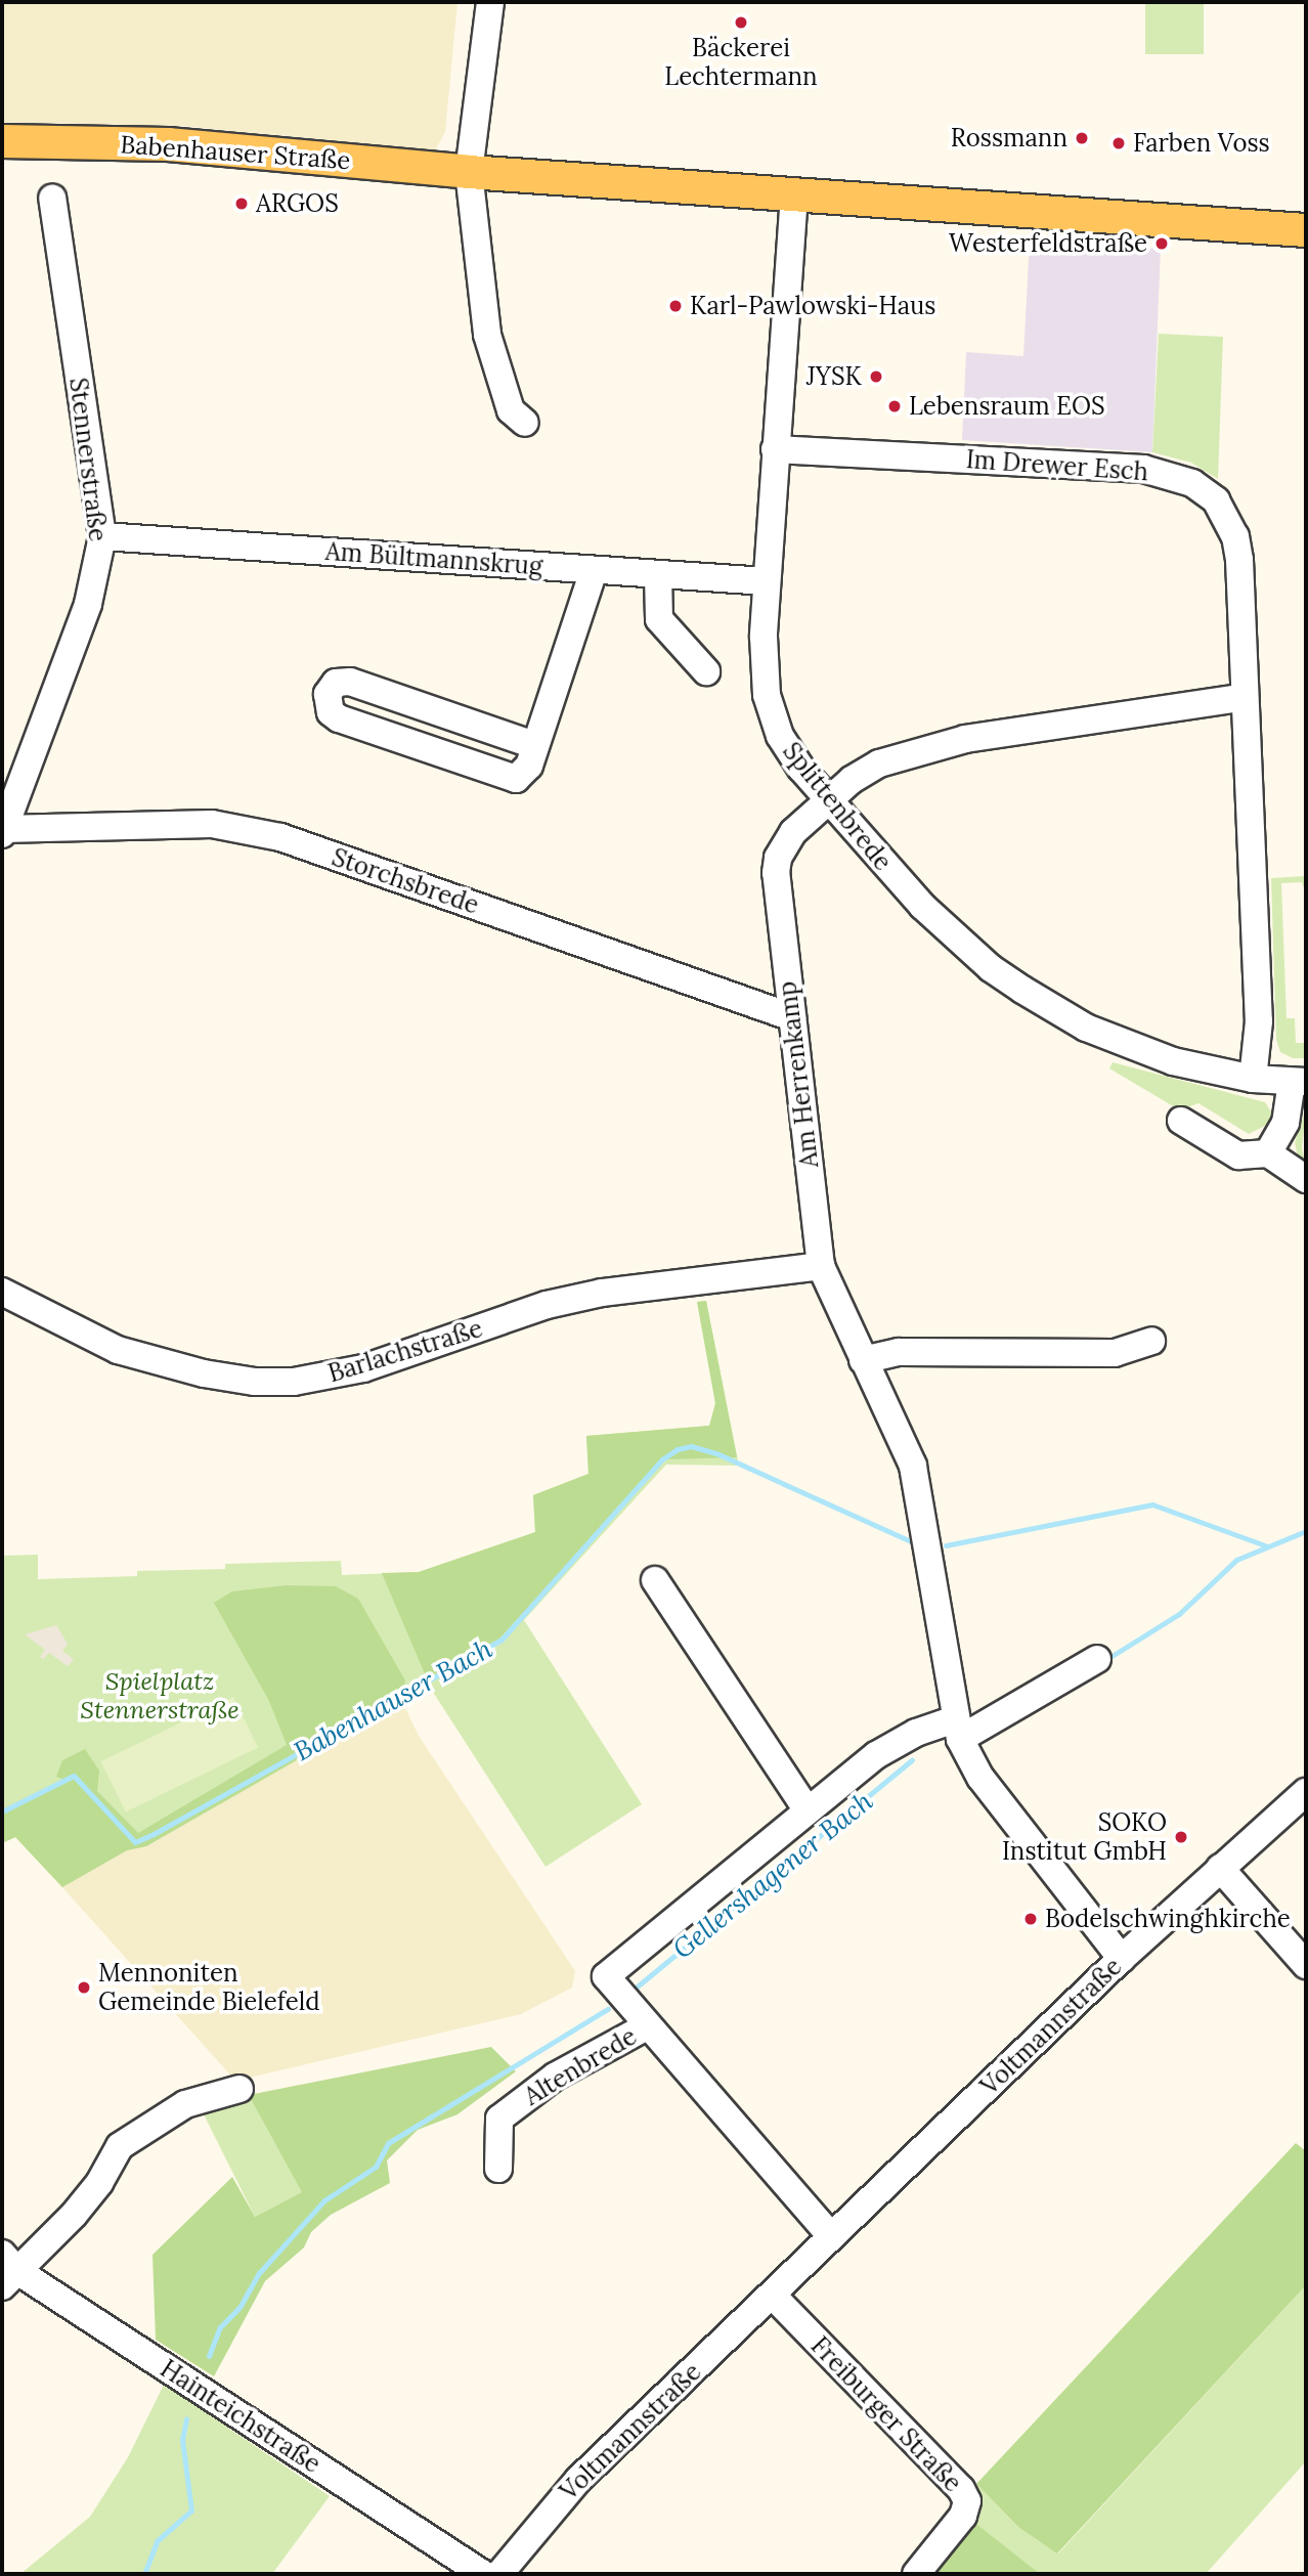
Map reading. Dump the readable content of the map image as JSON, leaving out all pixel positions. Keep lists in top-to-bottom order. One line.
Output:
{"streets":{"main road":["Babenhauser Straße"],"street":["Stennerstraße","Im Drewer Esch","Am Bültmannskrug","Splittenbrede","Storchsbrede","Am Herrenkamp","Barlachstraße","Voltmannstraße","Altenbrede","Freiburger Straße","Hainteichstraße"]},"crossings":[["Babenhauser Straße","Splittenbrede"],["Stennerstraße","Am Bültmannskrug"],["Stennerstraße","Storchsbrede"],["Im Drewer Esch","Splittenbrede"],["Am Bültmannskrug","Splittenbrede"],["Splittenbrede","Am Herrenkamp"],["Storchsbrede","Am Herrenkamp"],["Am Herrenkamp","Barlachstraße"],["Am Herrenkamp","Voltmannstraße"],["Am Herrenkamp","Altenbrede"],["Voltmannstraße","Freiburger Straße"]],"water":["Babenhauser Bach","Gellershagener Bach"],"parks":["Spielplatz Stennerstraße"],"places":["Bäckerei Lechtermann","Rossmann","Farben Voss","ARGOS","Westerfeldstraße","Karl-Pawlowski-Haus","JYSK","Lebensraum EOS","SOKO Institut GmbH","Bodelschwinghkirche","Mennoniten Gemeinde Bielefeld"]}
